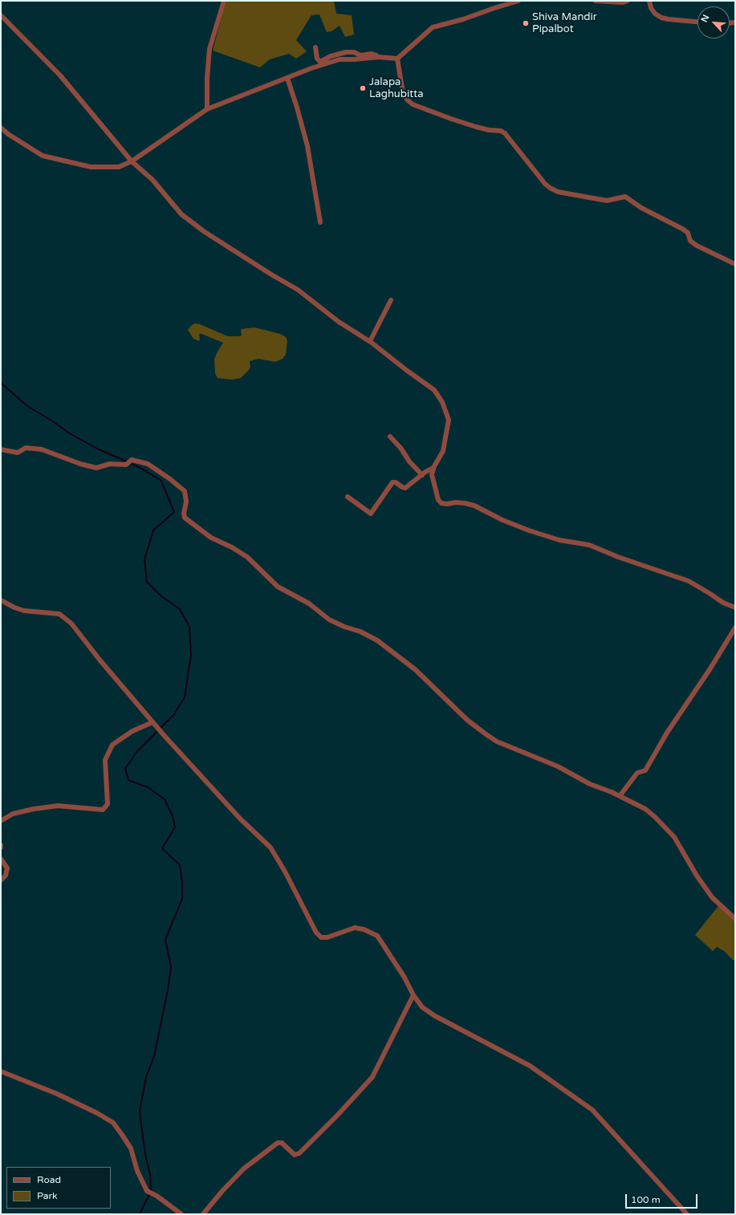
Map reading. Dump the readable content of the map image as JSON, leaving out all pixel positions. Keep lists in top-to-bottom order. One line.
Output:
{"places":["Shiva Mandir Pipalbot","Jalapa Laghubitta"],"legend":["Road","Park"],"scale_bar":"100 m","north":"top left"}
